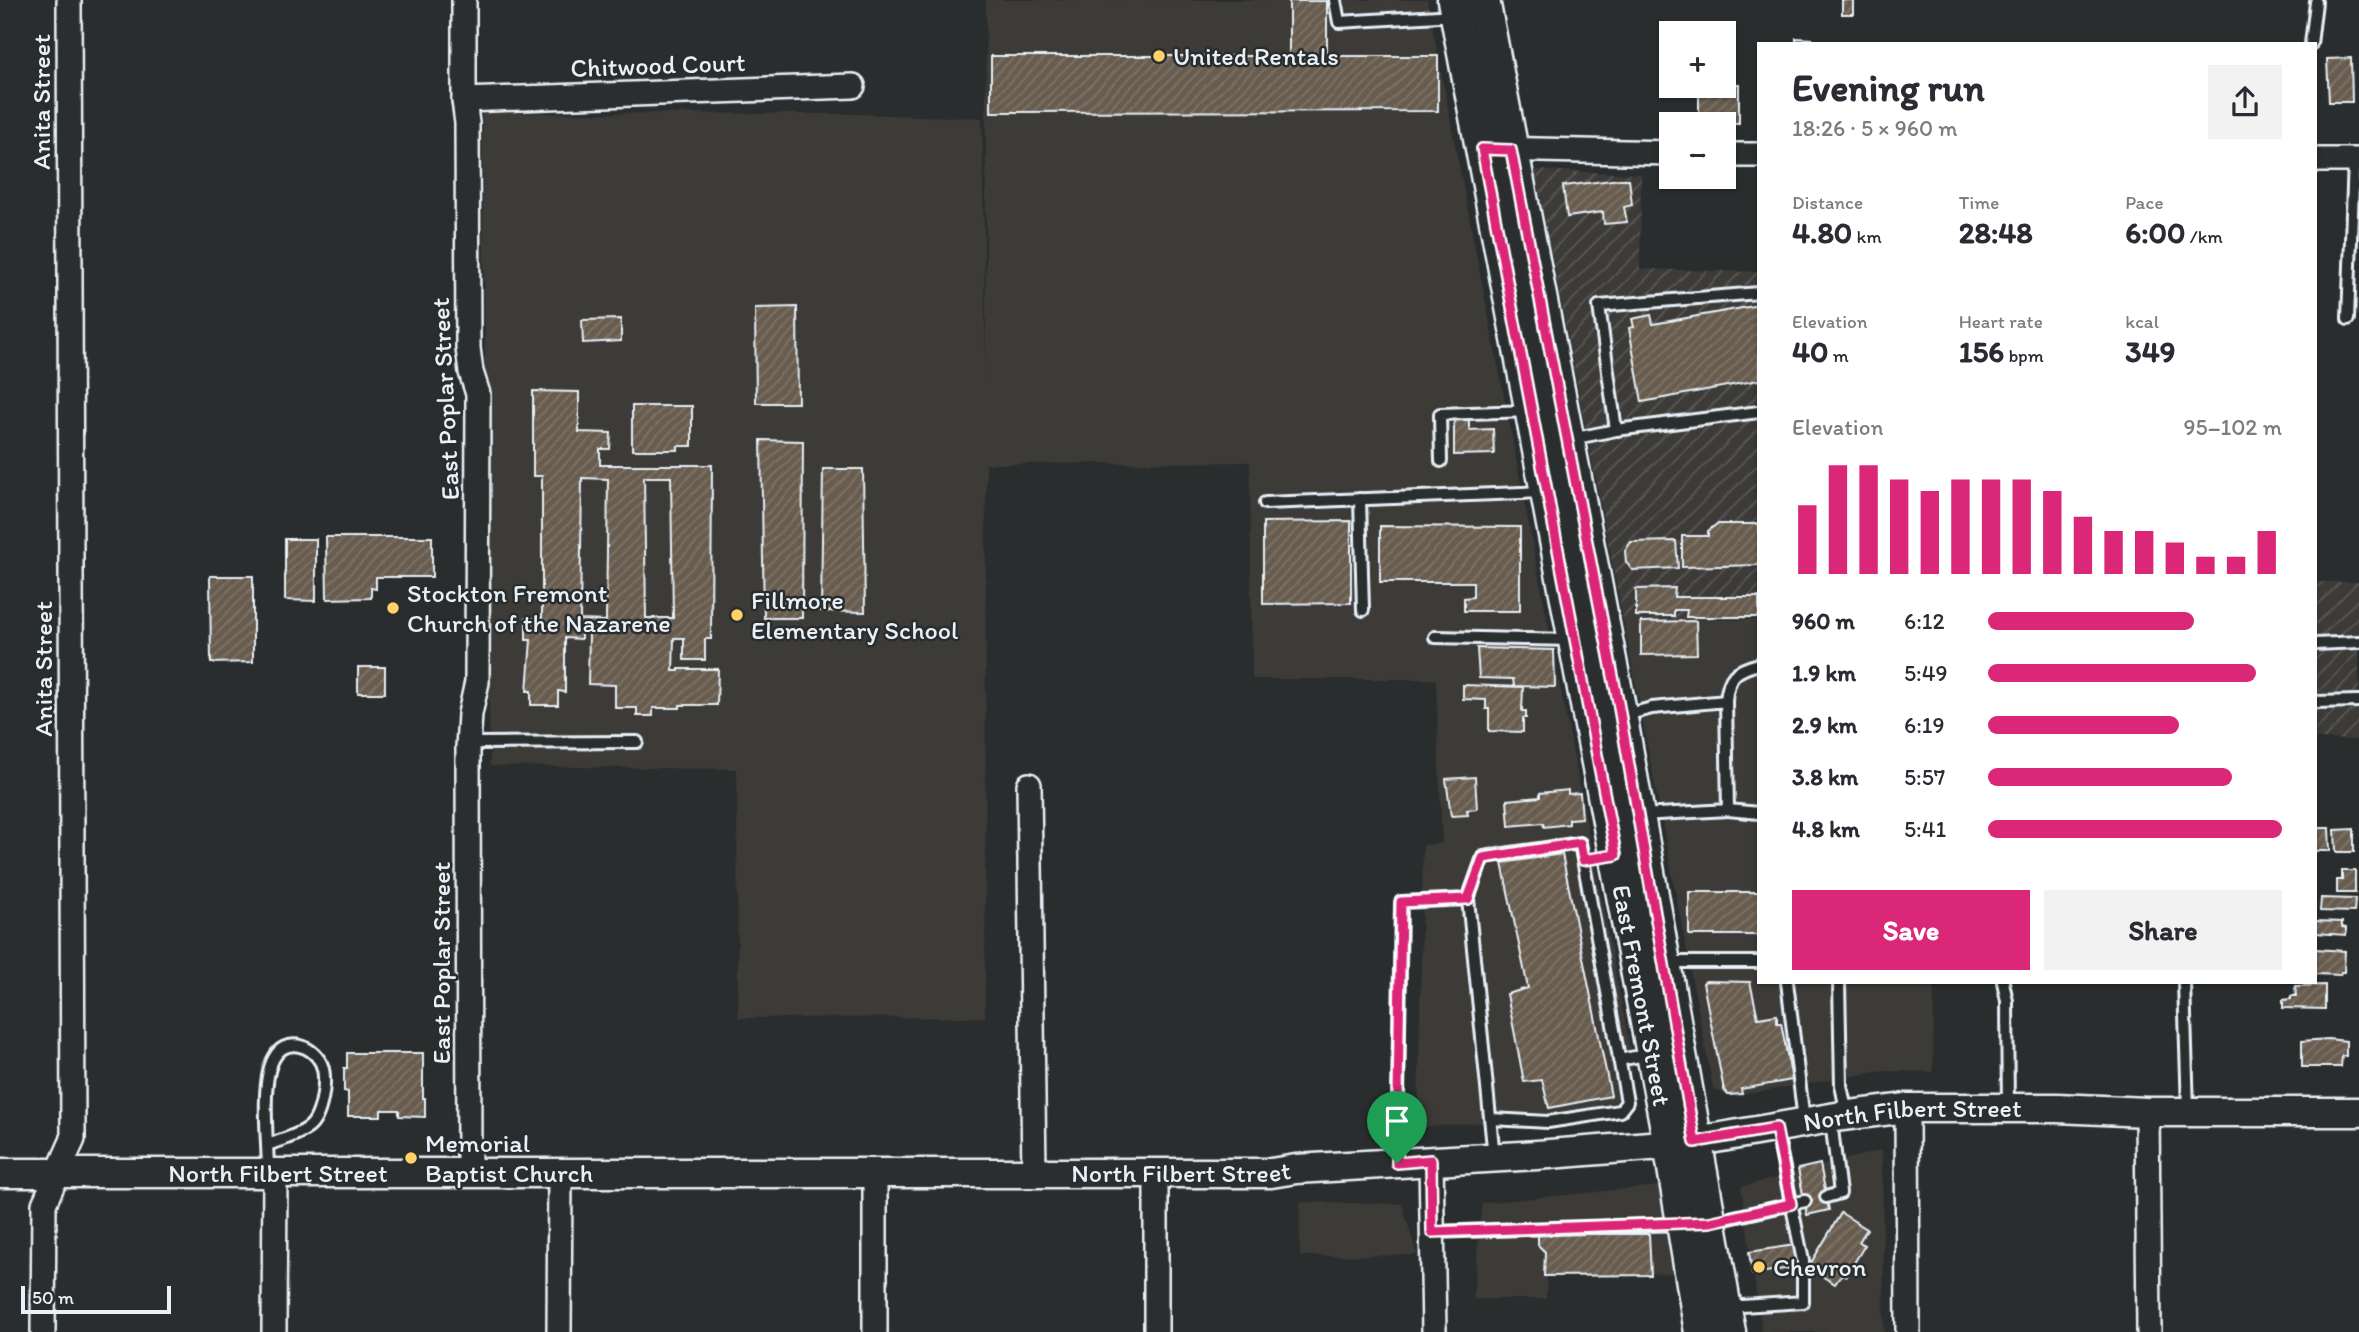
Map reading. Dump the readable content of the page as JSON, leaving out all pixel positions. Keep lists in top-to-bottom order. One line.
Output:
{"streets":{"main road":["East Fremont Street"],"street":["Chitwood Court","Anita Street","East Poplar Street","North Filbert Street"]},"crossings":[["Chitwood Court","East Poplar Street"],["Anita Street","North Filbert Street"],["East Poplar Street","North Filbert Street"],["East Fremont Street","North Filbert Street"]],"places":["United Rentals","Stockton Fremont Church of the Nazarene","Fillmore Elementary School","Memorial Baptist Church","Chevron"],"scale_bar":"50 m","page":{"map_buttons":["+","−"],"heading":["Evening run","18:26 · 5 × 960 m"],"stats":[["Distance","4.80 km"],["Time","28:48"],["Pace","6:00 /km"],["Elevation","40 m"],["Heart rate","156 bpm"],["kcal","349"]],"chart":["Elevation","95–102 m"],"list":[{"name":"960 m","note":"6:12"},{"name":"1.9 km","note":"5:49"},{"name":"2.9 km","note":"6:19"},{"name":"3.8 km","note":"5:57"},{"name":"4.8 km","note":"5:41"}],"buttons":["Save","Share"],"scale":"50 m"}}
